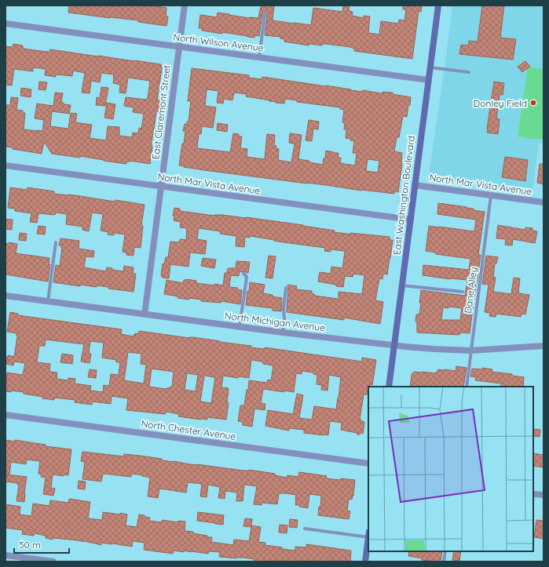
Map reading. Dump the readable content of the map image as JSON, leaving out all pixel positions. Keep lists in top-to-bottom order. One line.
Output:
{"streets":{"main road":["East Washington Boulevard"],"street":["North Wilson Avenue","East Claremont Street","North Mar Vista Avenue","North Michigan Avenue","North Chester Avenue"],"lane":["Dane Alley"]},"crossings":[["North Wilson Avenue","East Claremont Street"],["North Wilson Avenue","East Washington Boulevard"],["East Claremont Street","North Mar Vista Avenue"],["East Claremont Street","North Michigan Avenue"],["North Mar Vista Avenue","East Washington Boulevard"],["North Mar Vista Avenue","Dane Alley"],["East Washington Boulevard","North Michigan Avenue"],["Dane Alley","North Michigan Avenue"]],"places":["Donley Field"],"scale_bar":"50 m"}
